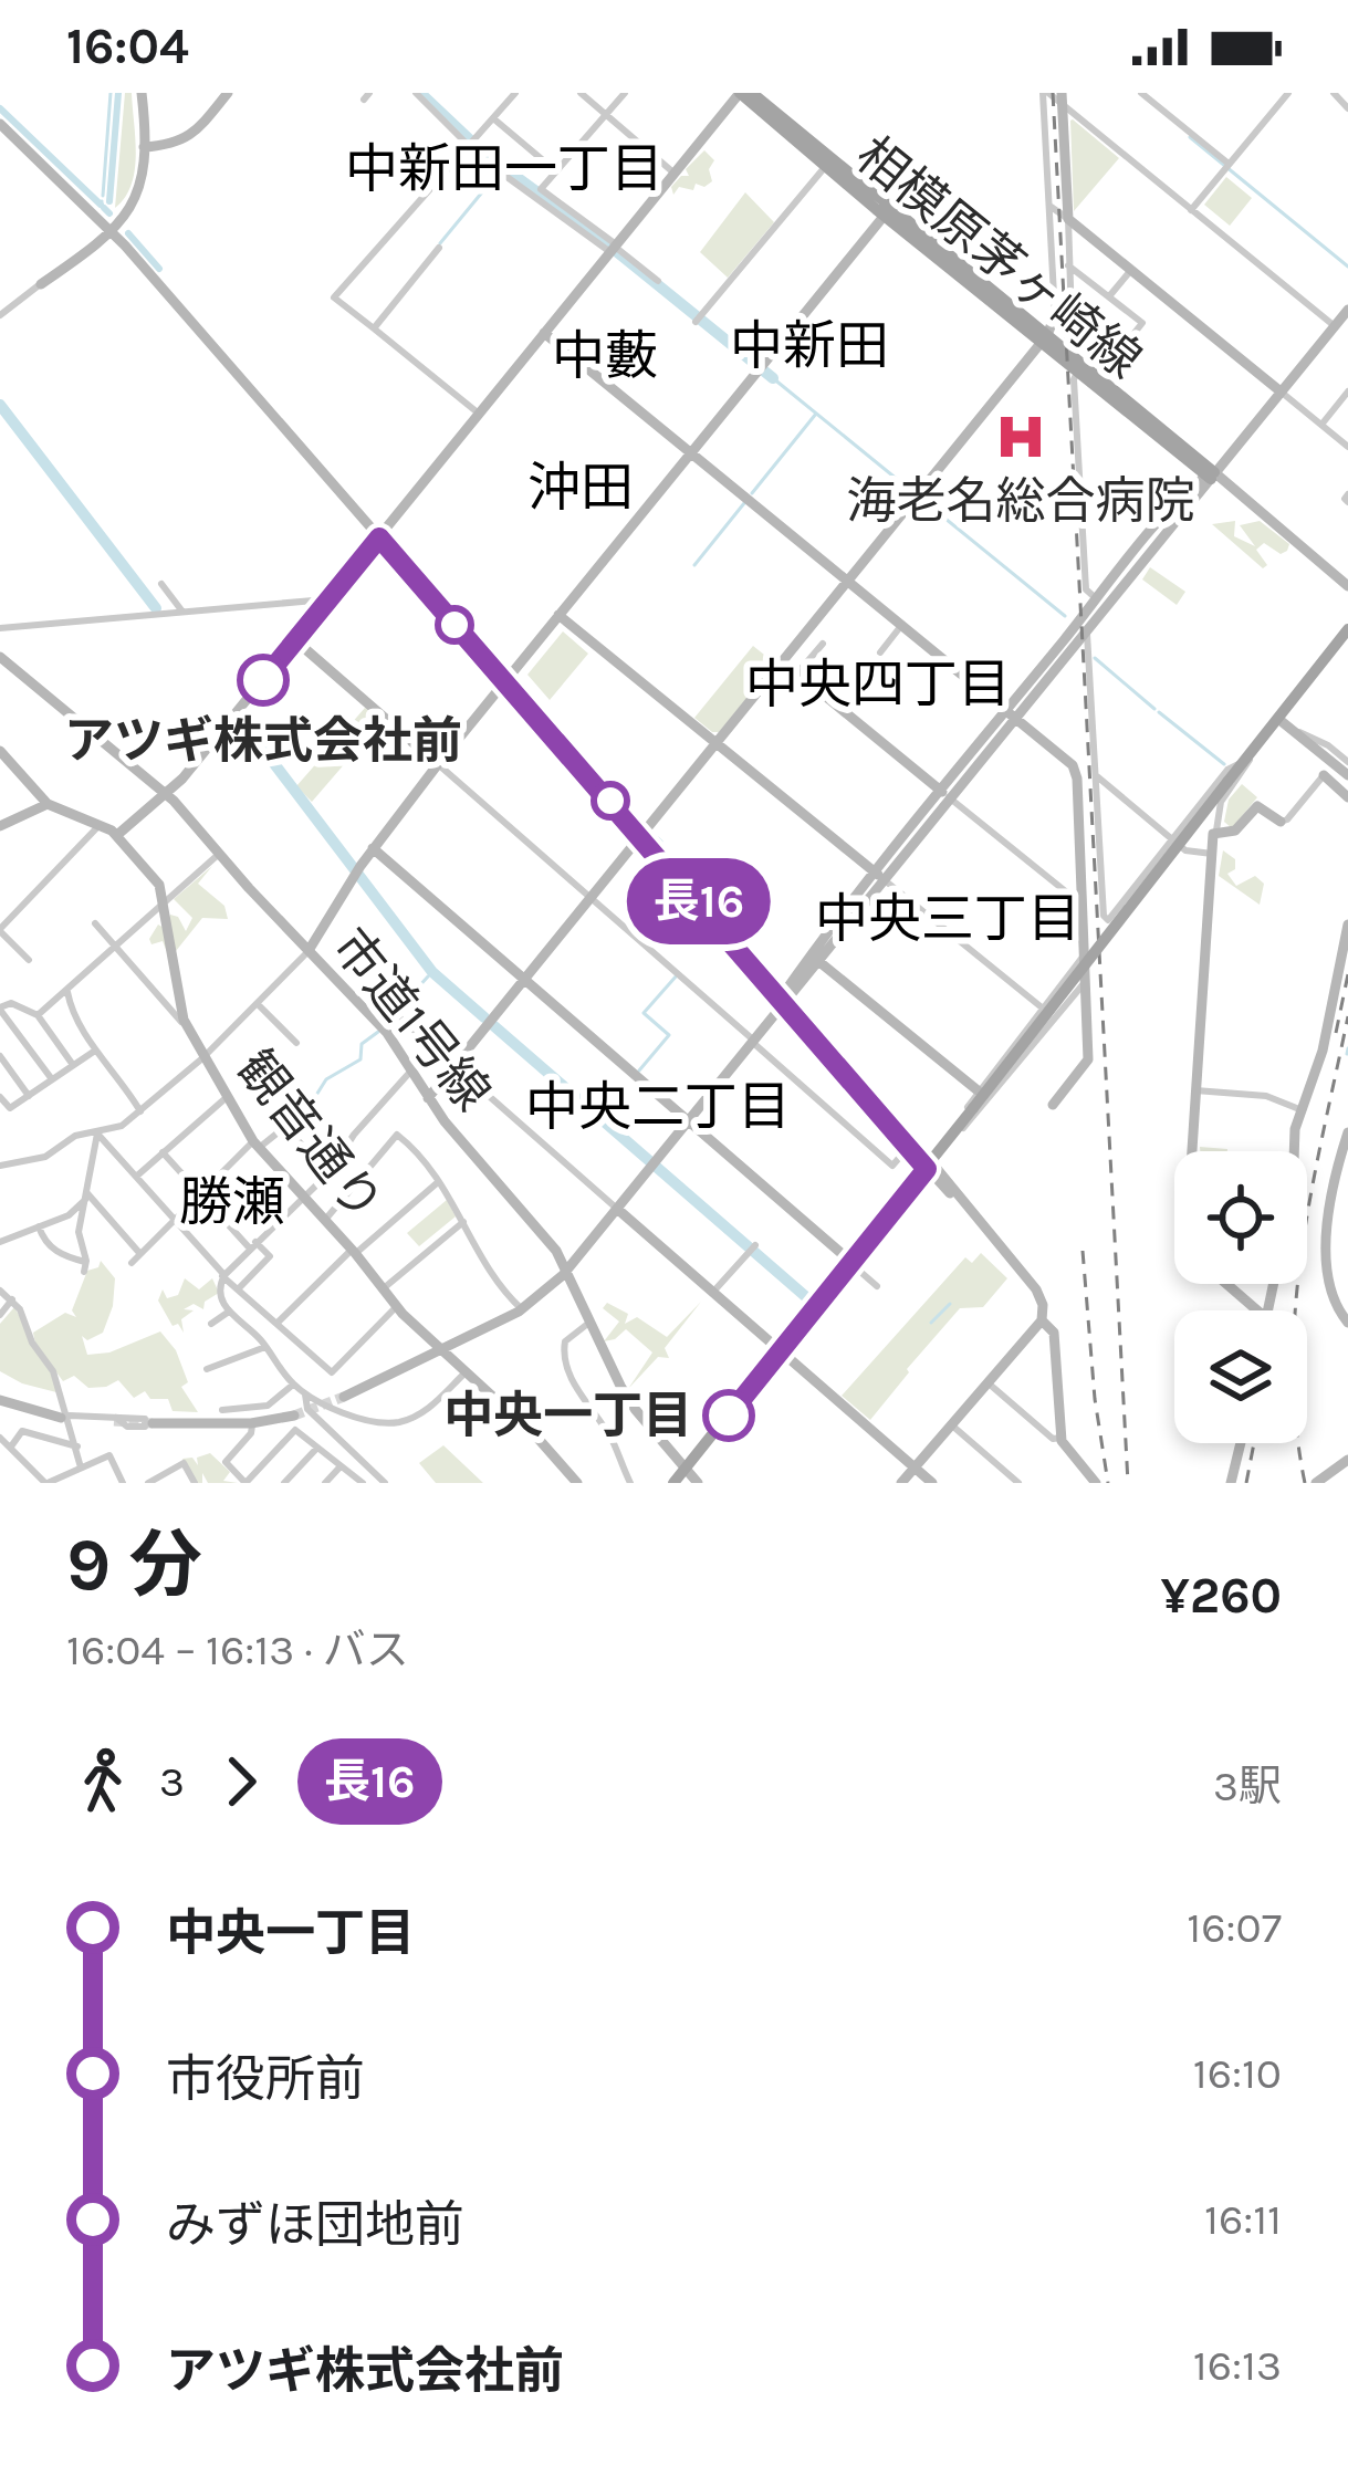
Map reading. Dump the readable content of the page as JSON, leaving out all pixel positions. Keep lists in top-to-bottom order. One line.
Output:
{"streets":{"main road":["相模原茅ヶ崎線"],"street":["市道1号線","観音通り"]},"districts":["中新田一丁目","中新田","中藪","沖田","中央四丁目","中央三丁目","中央二丁目","勝瀬"],"places":{"hospital":["海老名総合病院"],"other":["アツギ株式会社前","中央一丁目"]},"lines":["bus line 長16"],"page":{"status":"16:04","on_map":"長16","heading":["9 分","16:04 – 16:13 · バス","¥260"],"legs":["3","長16","3駅"],"list":[{"name":"中央一丁目","value":"16:07"},{"name":"市役所前","value":"16:10"},{"name":"みずほ団地前","value":"16:11"},{"name":"アツギ株式会社前","value":"16:13"}]}}
